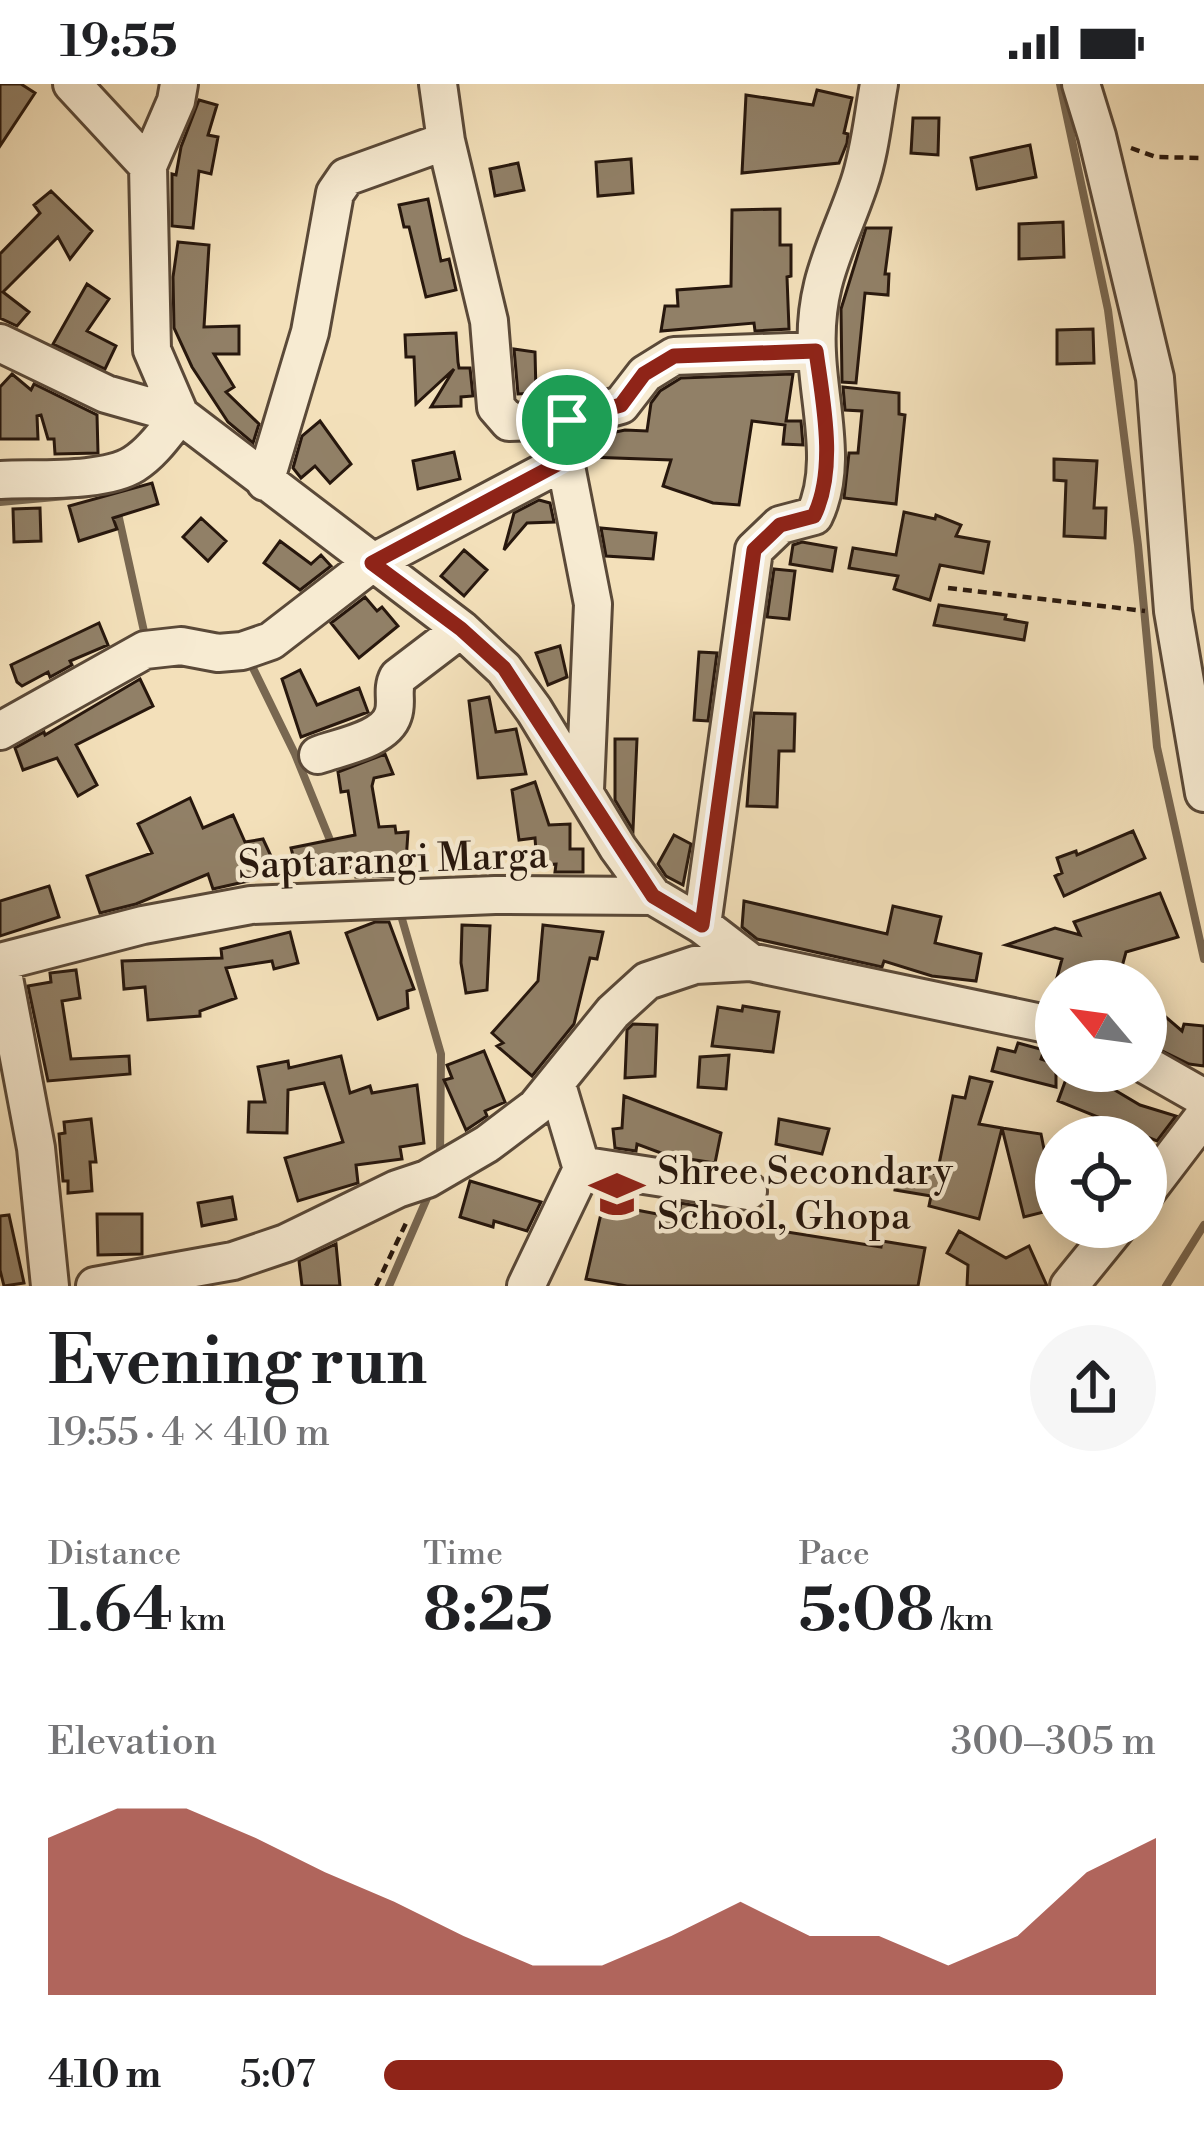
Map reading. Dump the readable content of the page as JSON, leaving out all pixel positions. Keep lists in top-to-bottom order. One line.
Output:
{"streets":{"street":["Saptarangi Marga"]},"places":{"school or university":["Shree Secondary School, Ghopa"]},"north":"top left","page":{"status":"19:55","heading":["Evening run","19:55 · 4 × 410 m"],"stats":[["Distance","1.64 km"],["Time","8:25"],["Pace","5:08 /km"]],"chart":["Elevation","300–305 m"],"list":[{"name":"410 m","note":"5:07"}]}}
